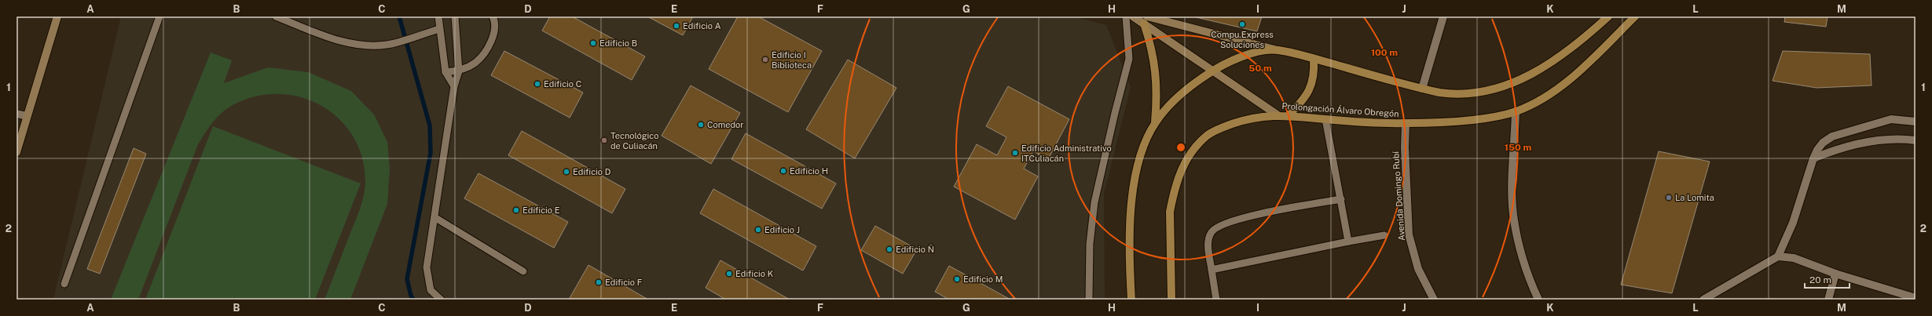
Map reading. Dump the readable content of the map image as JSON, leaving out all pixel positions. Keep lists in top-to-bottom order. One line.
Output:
{"streets":{"main road":["Prolongación Álvaro Obregón"],"street":["Avenida Domingo Rubí"]},"crossings":[["Prolongación Álvaro Obregón","Avenida Domingo Rubí"]],"places":["Compu.Express Soluciones","Edificio A","Edificio B","Edificio I Biblioteca","Edificio C","Comedor","Tecnológico de Culiacán","Edificio Administrativo ITCuliacán","Edificio H","Edificio D","La Lomita","Edificio E","Edificio J","Edificio Ñ","Edificio K","Edificio M","Edificio F"],"scale_bar":"20 m","grid":{"columns":["A","B","C","D","E","F","G","H","I","J","K","L","M"],"rows":["1","2"]},"rings":["100 m","50 m","150 m"]}
